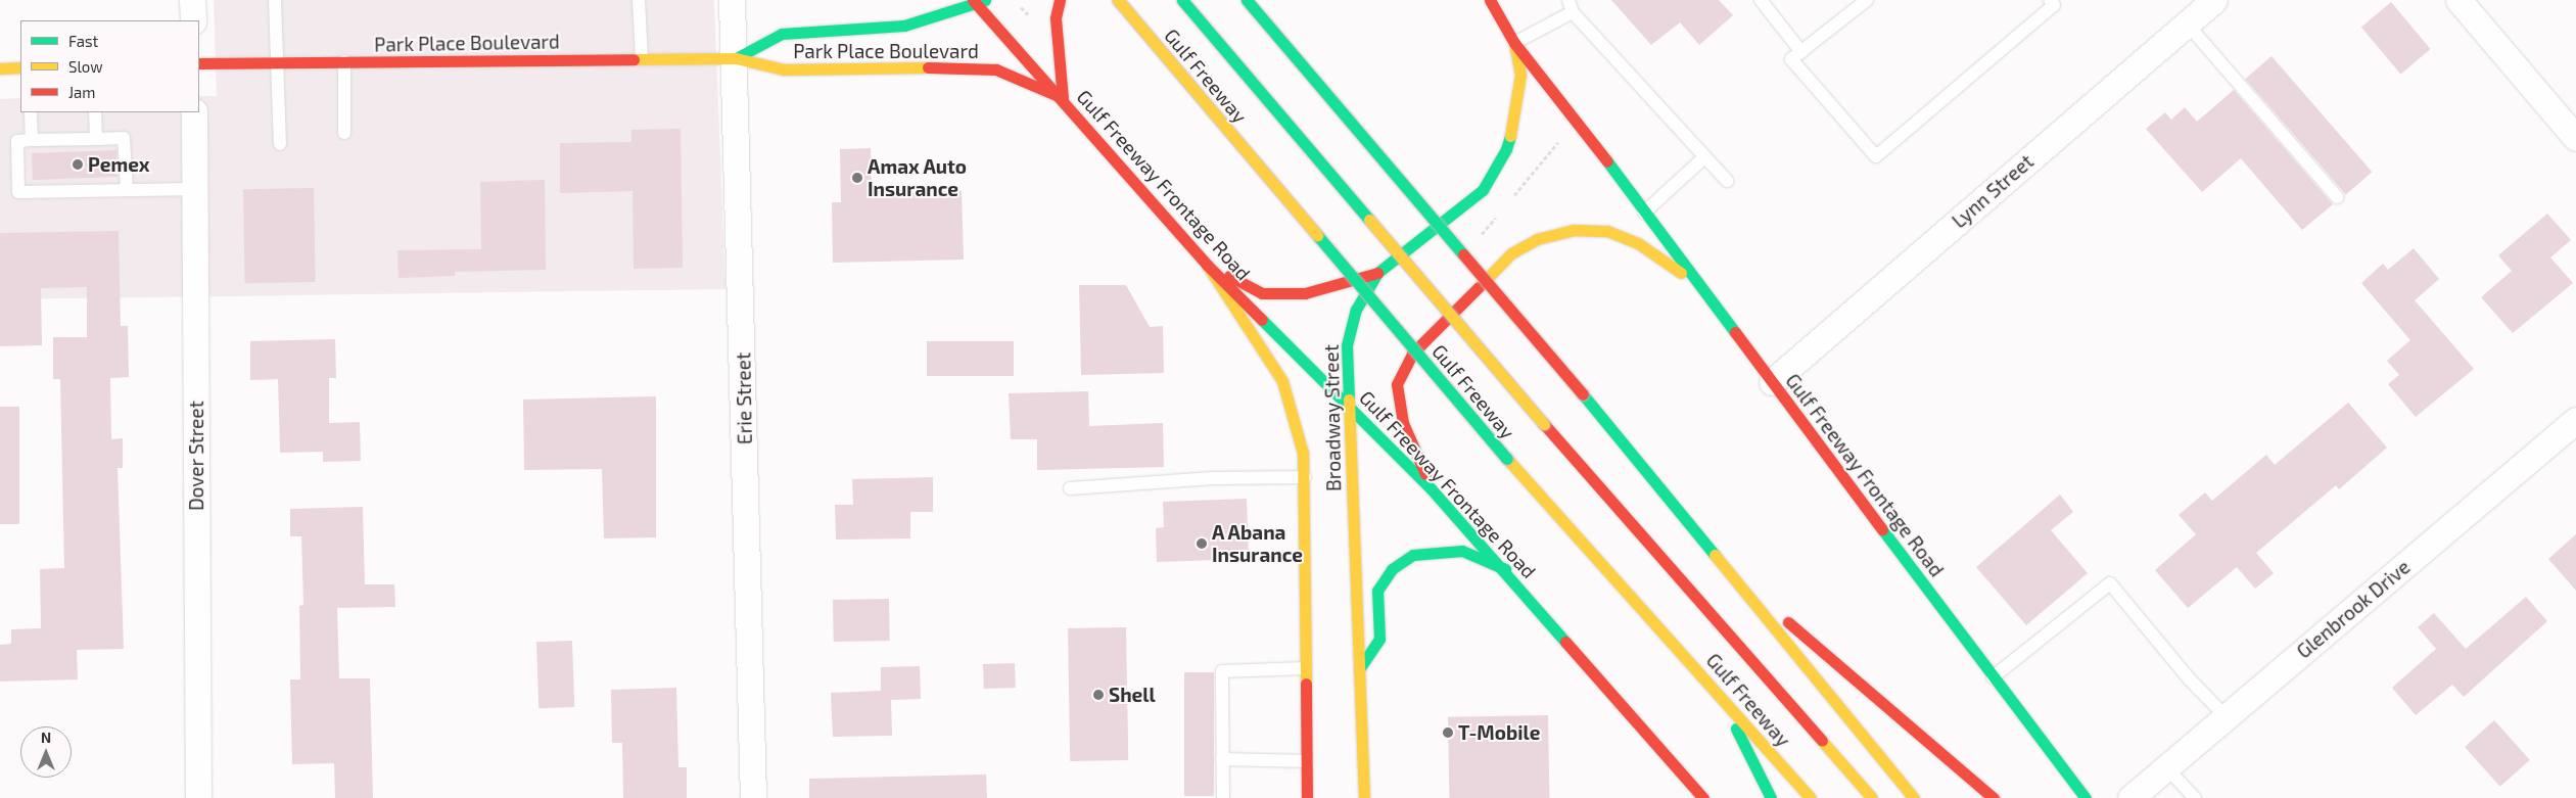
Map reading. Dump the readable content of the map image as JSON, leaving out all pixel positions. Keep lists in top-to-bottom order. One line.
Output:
{"streets":{"main road":["Park Place Boulevard","Gulf Freeway","Gulf Freeway Frontage Road","Broadway Street"],"street":["Lynn Street","Erie Street","Dover Street","Glenbrook Drive"]},"crossings":[["Park Place Boulevard","Gulf Freeway Frontage Road"],["Park Place Boulevard","Erie Street"],["Gulf Freeway Frontage Road","Lynn Street"],["Gulf Freeway Frontage Road","Broadway Street"]],"places":["Pemex","Amax Auto Insurance","A Abana Insurance","Shell","T-Mobile"],"legend":["Fast","Slow","Jam"],"north":"top"}
